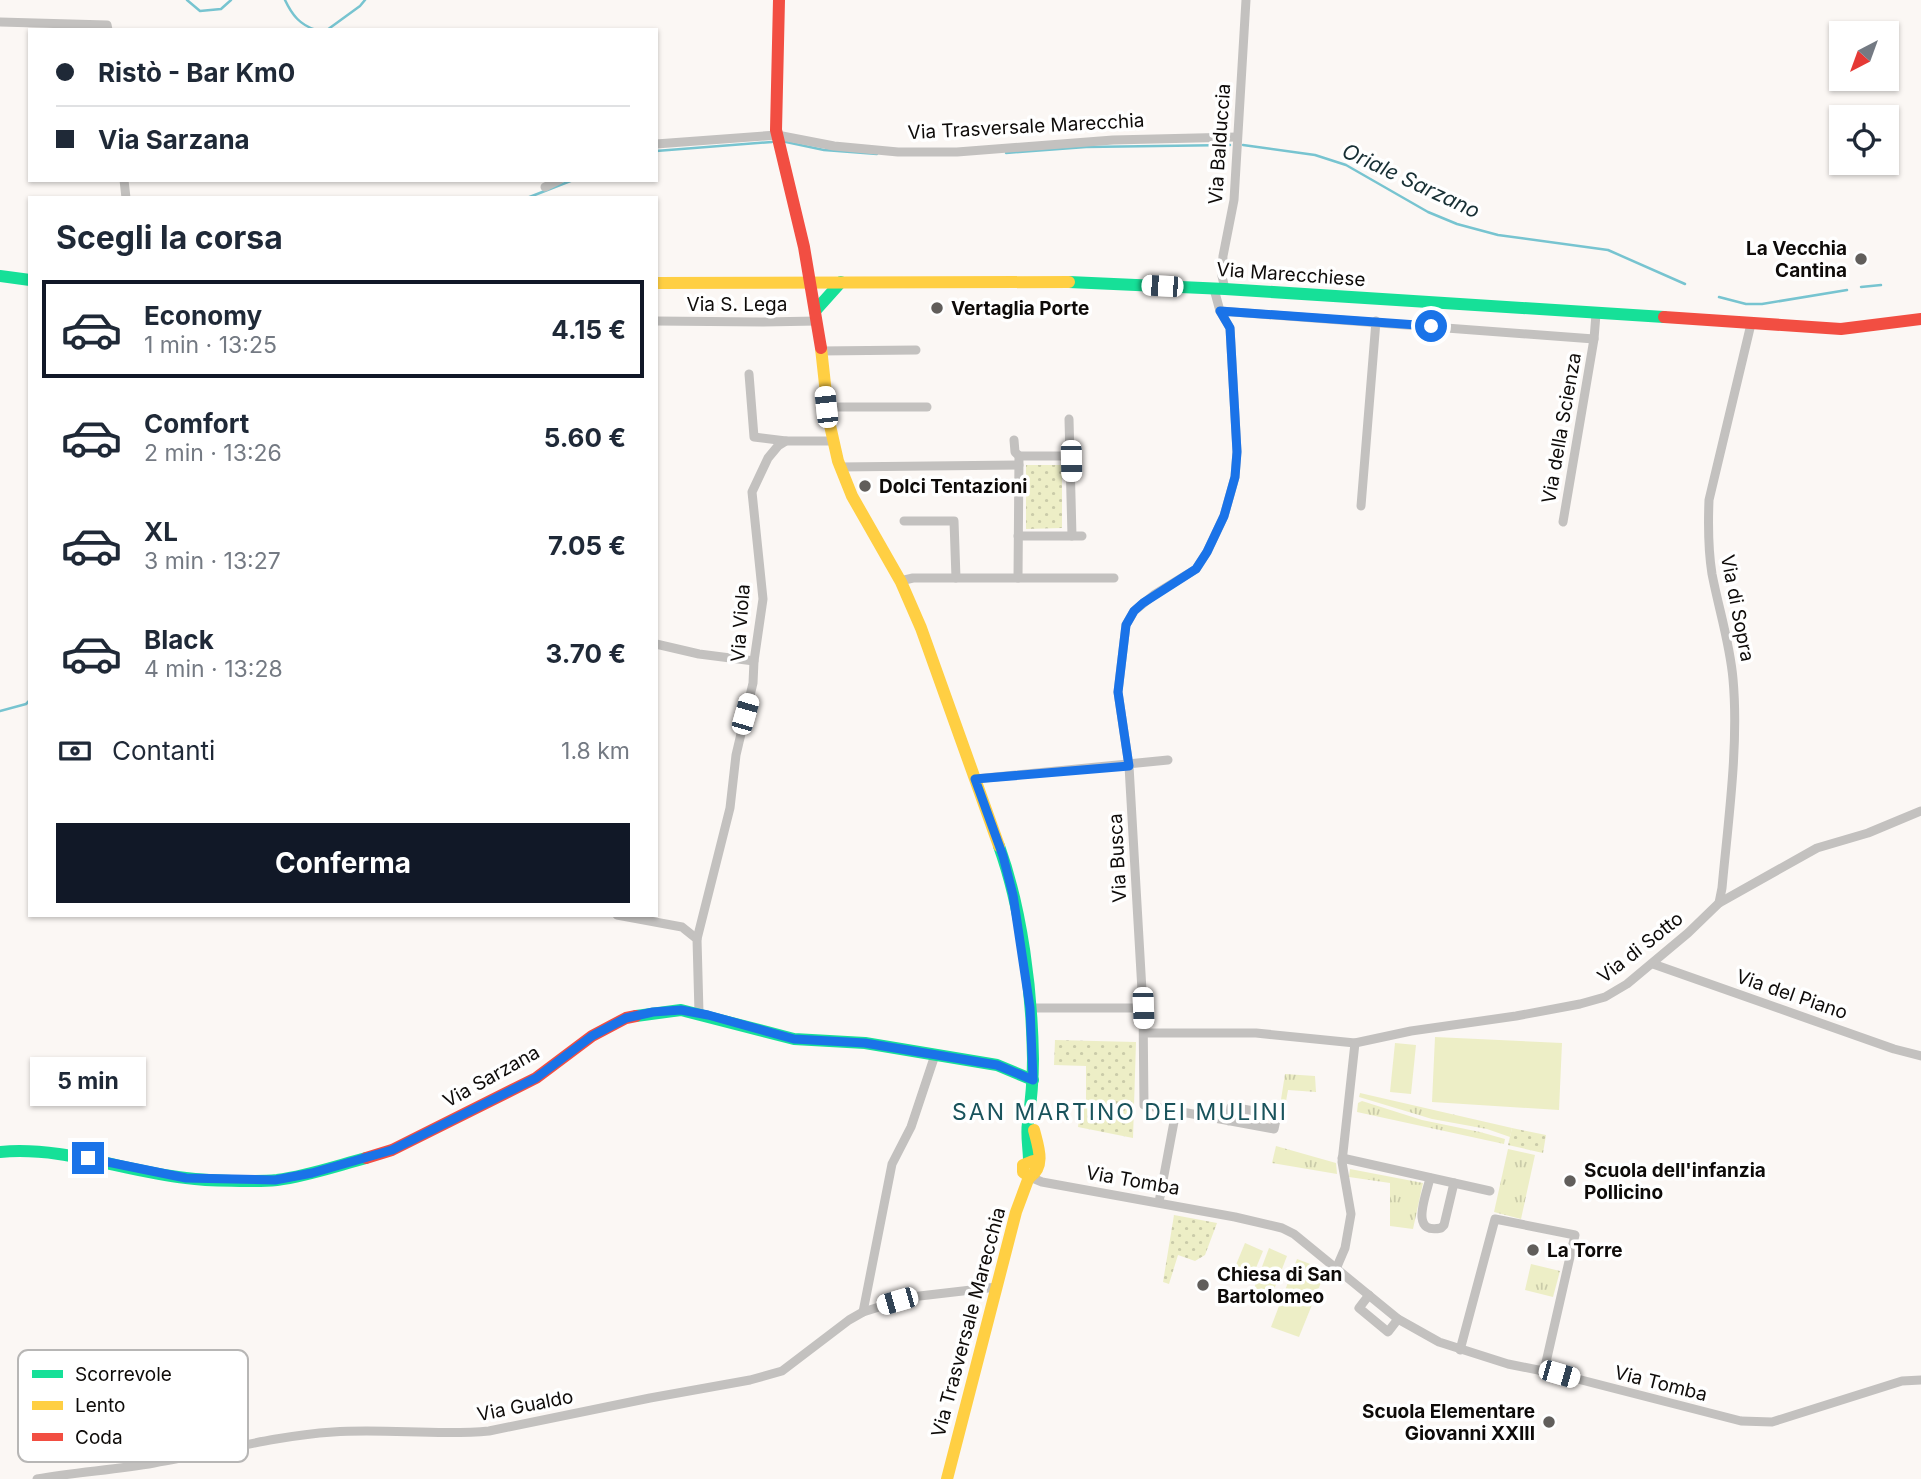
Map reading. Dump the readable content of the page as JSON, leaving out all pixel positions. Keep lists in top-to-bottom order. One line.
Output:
{"streets":{"main road":["Via Trasversale Marecchia","Via Marecchiese","Via Sarzana"],"street":["Via Balduccia","Via S. Lega","Via della Scienza","Via di Sopra","Via Viola","Via Busca","Via di Sotto","Via del Piano","Via Tomba","Via Gualdo"]},"crossings":[["Via Trasversale Marecchia","Via Balduccia"],["Via Trasversale Marecchia","Via Sarzana"],["Via Trasversale Marecchia","Via Tomba"],["Via Trasversale Marecchia","Via Gualdo"],["Via Balduccia","Via Marecchiese"],["Via Balduccia","Via Busca"],["Via Marecchiese","Via della Scienza"],["Via Marecchiese","Via di Sopra"],["Via Marecchiese","Via Busca"],["Via della Scienza","Via Busca"],["Via di Sopra","Via di Sotto"],["Via Viola","Via Sarzana"],["Via di Sotto","Via del Piano"]],"districts":["SAN MARTINO DEI MULINI"],"water":["Oriale Sarzano"],"places":["La Vecchia Cantina","Vertaglia Porte","Dolci Tentazioni","Scuola dell'infanzia Pollicino","La Torre","Chiesa di San Bartolomeo","Scuola Elementare Giovanni XXIII"],"legend":["Scorrevole","Lento","Coda"],"north":"bottom left","page":{"banner":["Ristò - Bar Km0","Via Sarzana"],"heading":"Scegli la corsa","list":[{"name":"Economy","note":"1 min · 13:25","value":"4.15 €"},{"name":"Comfort","note":"2 min · 13:26","value":"5.60 €"},{"name":"XL","note":"3 min · 13:27","value":"7.05 €"},{"name":"Black","note":"4 min · 13:28","value":"3.70 €"}],"pay":["Contanti","1.8 km"],"buttons":"Conferma","bubble":"5 min"}}
